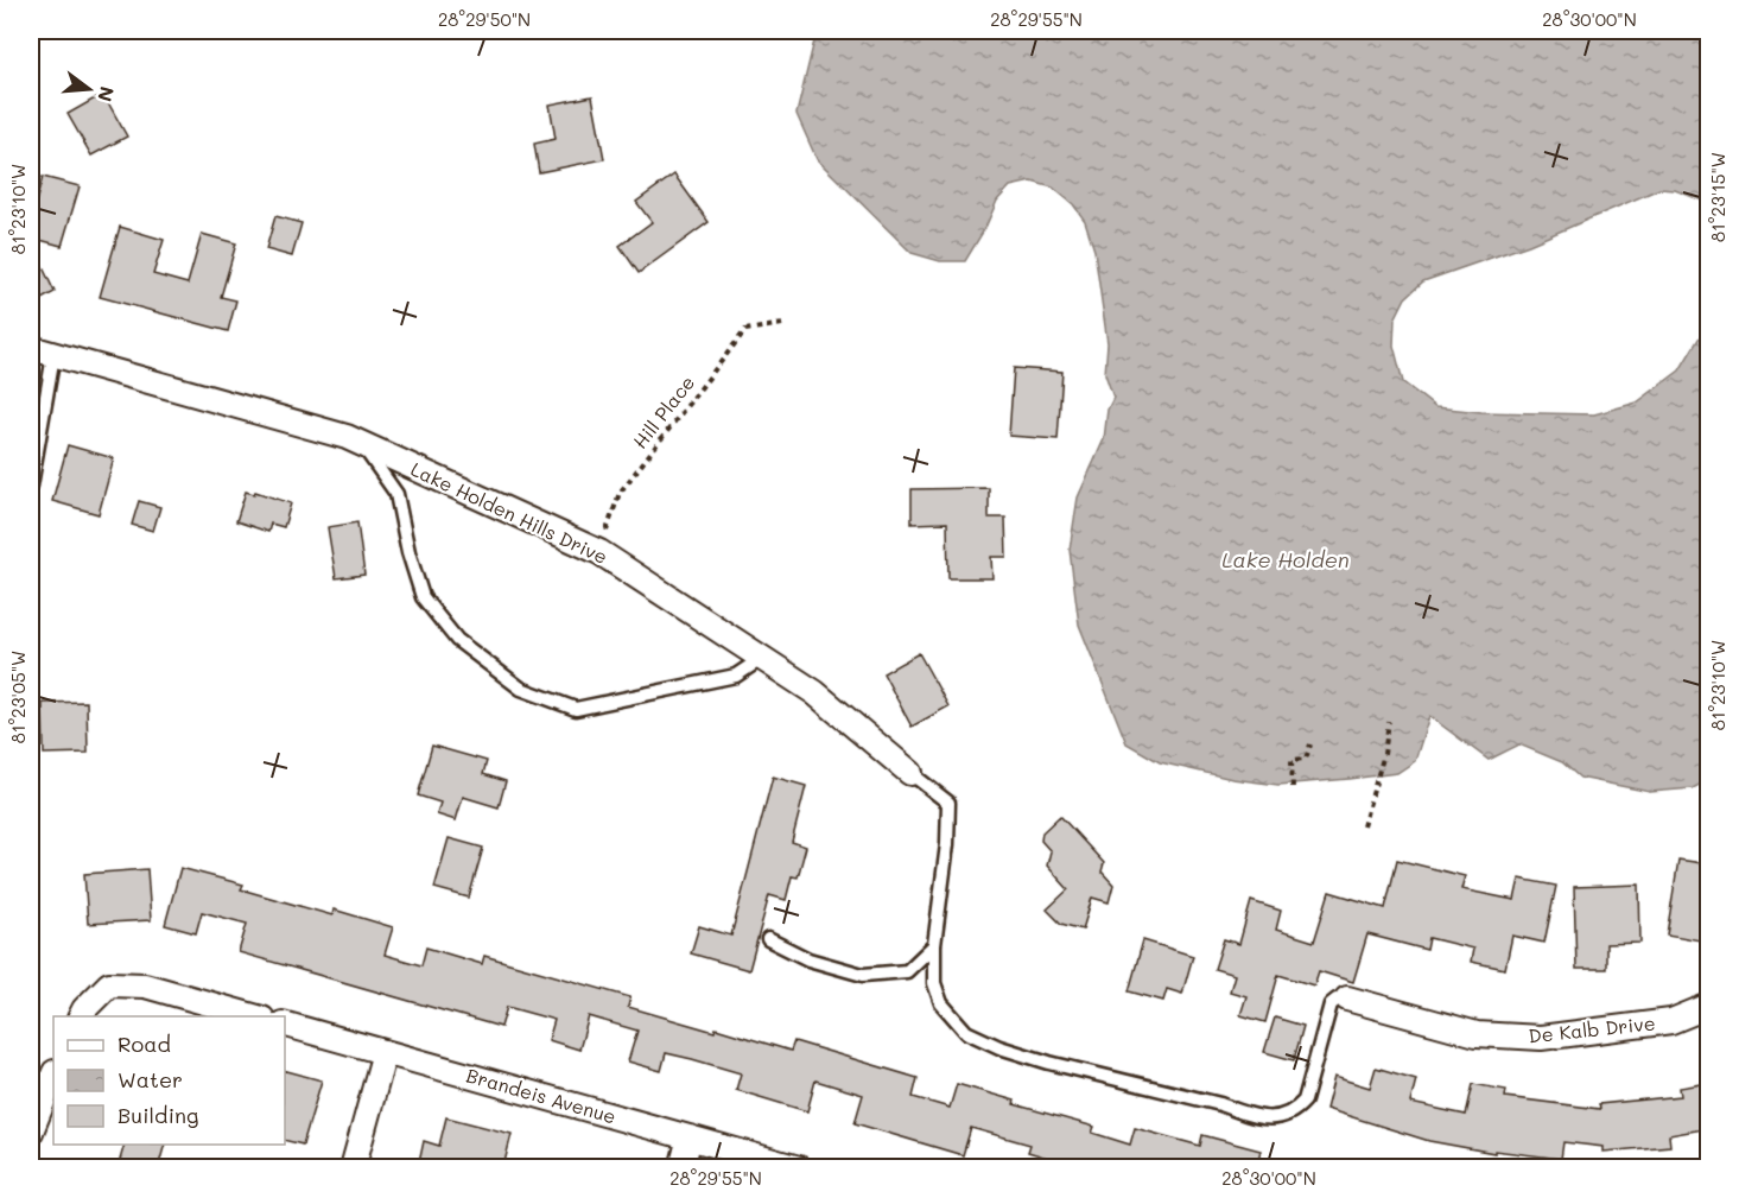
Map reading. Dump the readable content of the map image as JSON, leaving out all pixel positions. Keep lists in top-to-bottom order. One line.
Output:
{"streets":{"street":["Lake Holden Hills Drive","De Kalb Drive","Brandeis Avenue"],"path":["Hill Place"]},"crossings":[["Hill Place","Lake Holden Hills Drive"]],"water":["Lake Holden"],"legend":["Road","Water","Building"],"north":"right","coordinates":["28°29'50\"N","28°29'55\"N","28°30'00\"N","81°23'15\"W","81°23'10\"W","81°23'05\"W"]}
